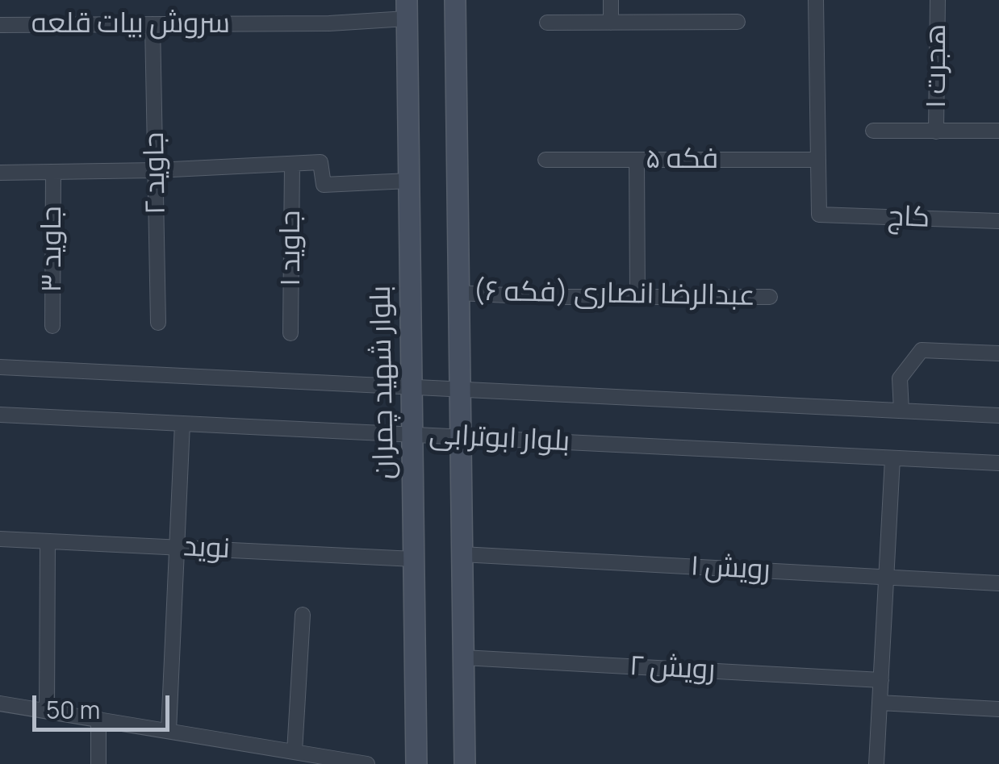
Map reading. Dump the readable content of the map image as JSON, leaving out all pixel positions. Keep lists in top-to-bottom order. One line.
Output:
{"streets":{"main road":["بلوار شهید چمران"],"street":["سروش بیات قلعه","هجرت ۱","فکه ۵","جاوید ۲","کاج","جاوید ۱","جاوید ۳","عبدالرضا انصاری (فکه ۶)","بلوار ابوترابی","نوید","رویش ۱","رویش ۲"]},"crossings":[["سروش بیات قلعه","جاوید ۲"],["سروش بیات قلعه","بلوار شهید چمران"],["فکه ۵","کاج"],["بلوار شهید چمران","بلوار ابوترابی"],["بلوار شهید چمران","نوید"]],"scale_bar":"50 m"}
